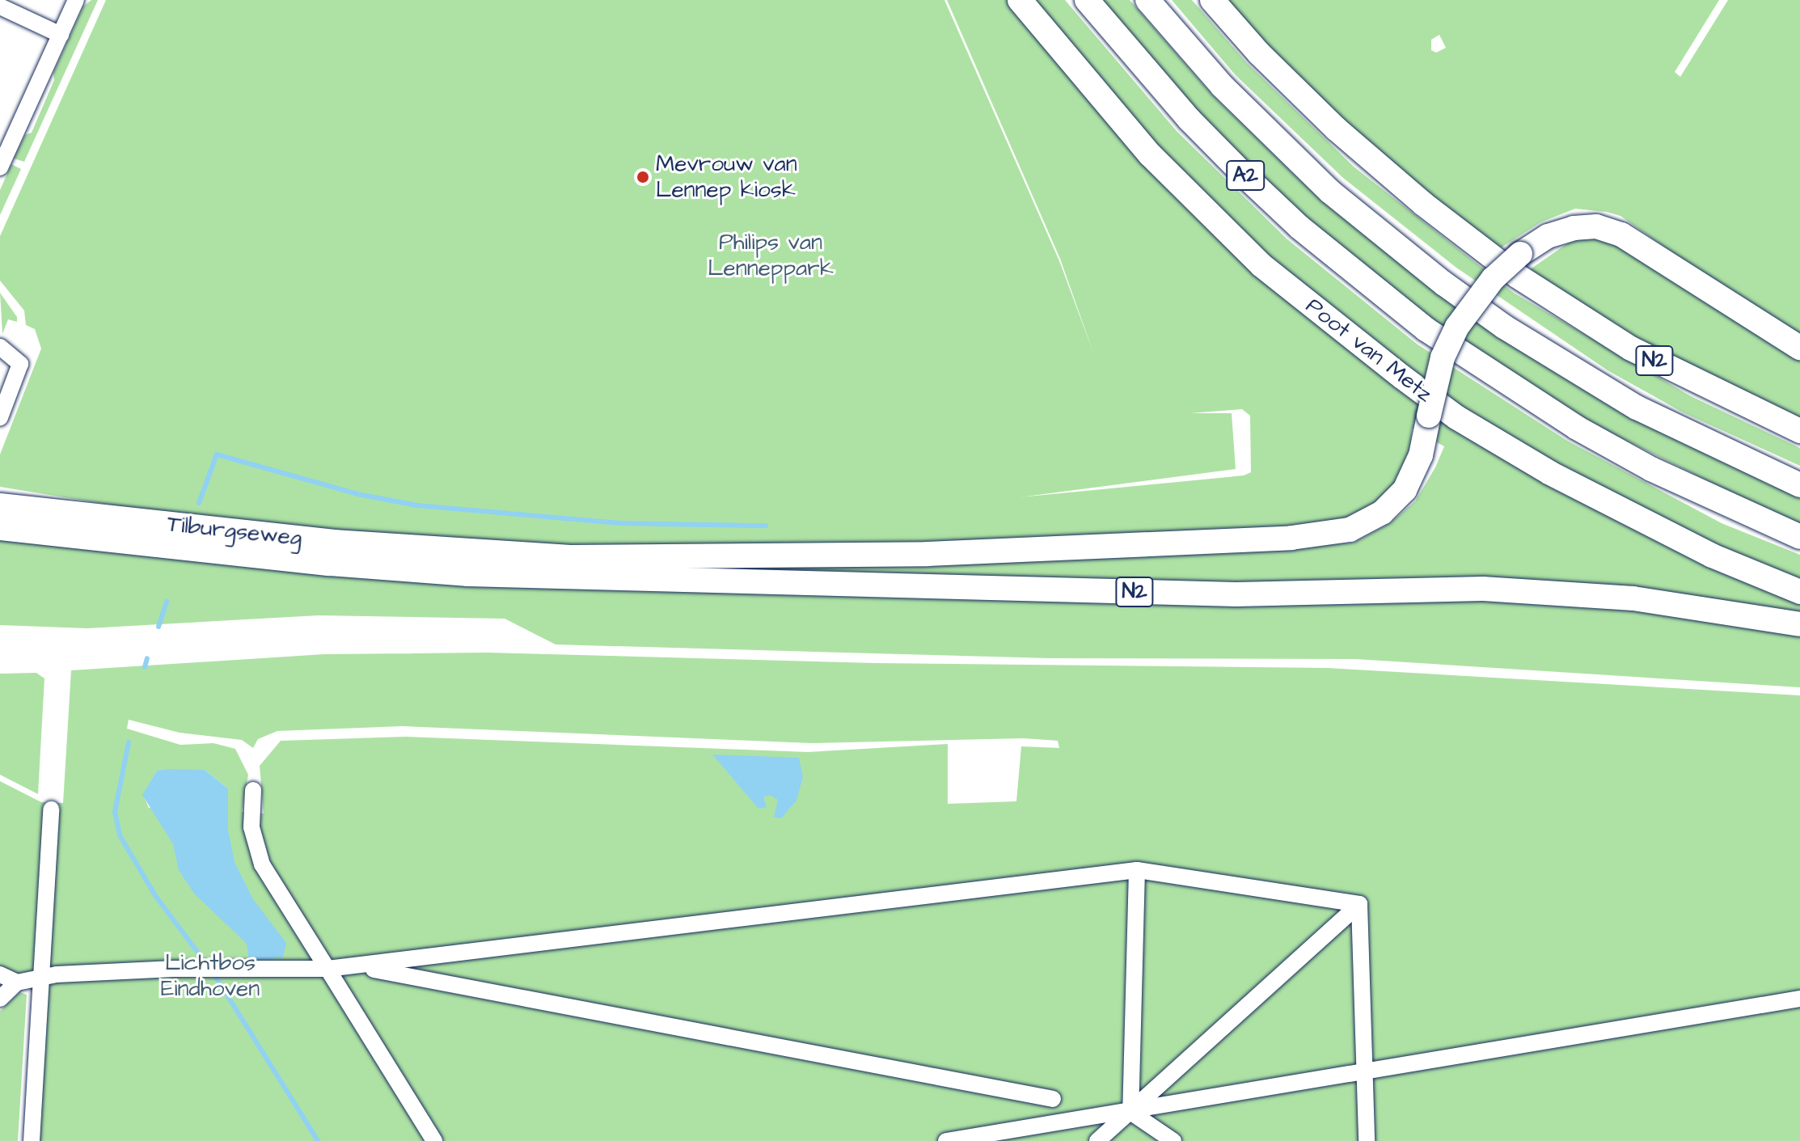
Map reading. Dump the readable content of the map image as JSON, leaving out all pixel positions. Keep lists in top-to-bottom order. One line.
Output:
{"streets":{"highway":["A2","Poot van Metz","N2","Tilburgseweg"]},"crossings":[["N2","Tilburgseweg"]],"parks":["Philips van Lenneppark","Lichtbos Eindhoven"],"places":["Mevrouw van Lennep kiosk"]}
